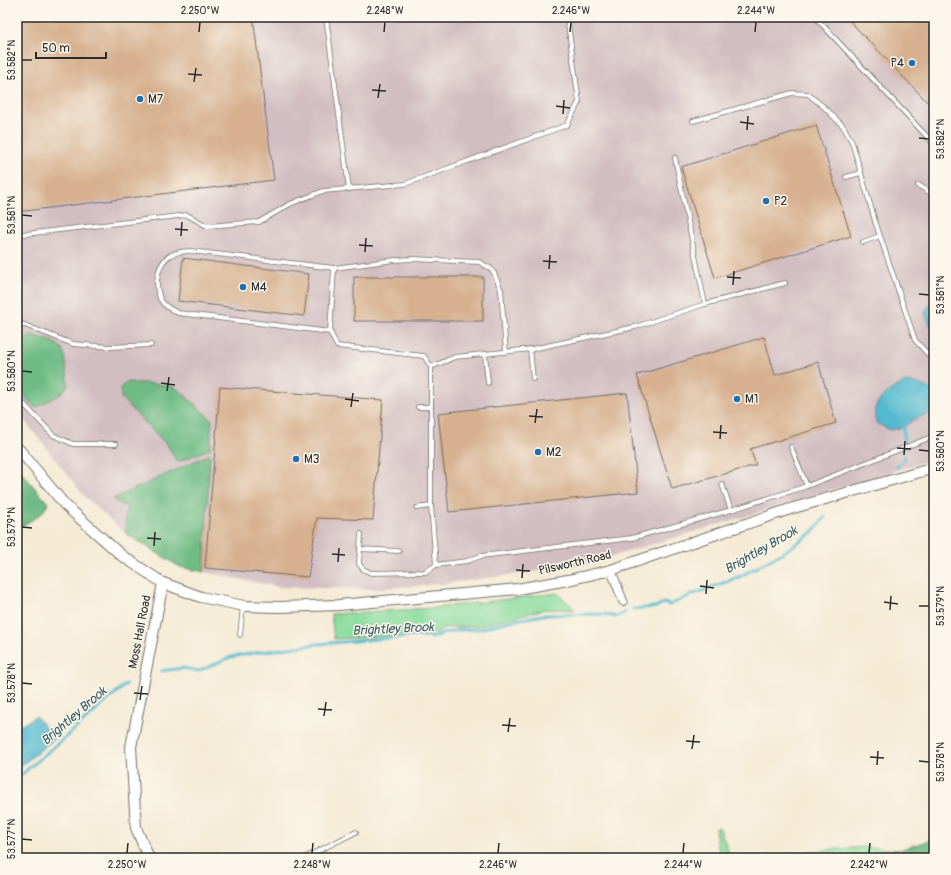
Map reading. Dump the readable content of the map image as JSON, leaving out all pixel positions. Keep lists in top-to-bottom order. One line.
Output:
{"streets":{"street":["Pilsworth Road","Moss Hall Road"]},"crossings":[["Pilsworth Road","Moss Hall Road"]],"water":["Brightley Brook"],"places":["P4","M7","P2","M4","M1","M2","M3"],"scale_bar":"50 m","coordinates":["2.250°W","2.248°W","2.246°W","2.244°W","53.582°N","53.581°N","53.580°N","53.579°N","53.578°N","53.577°N","2.242°W"]}
